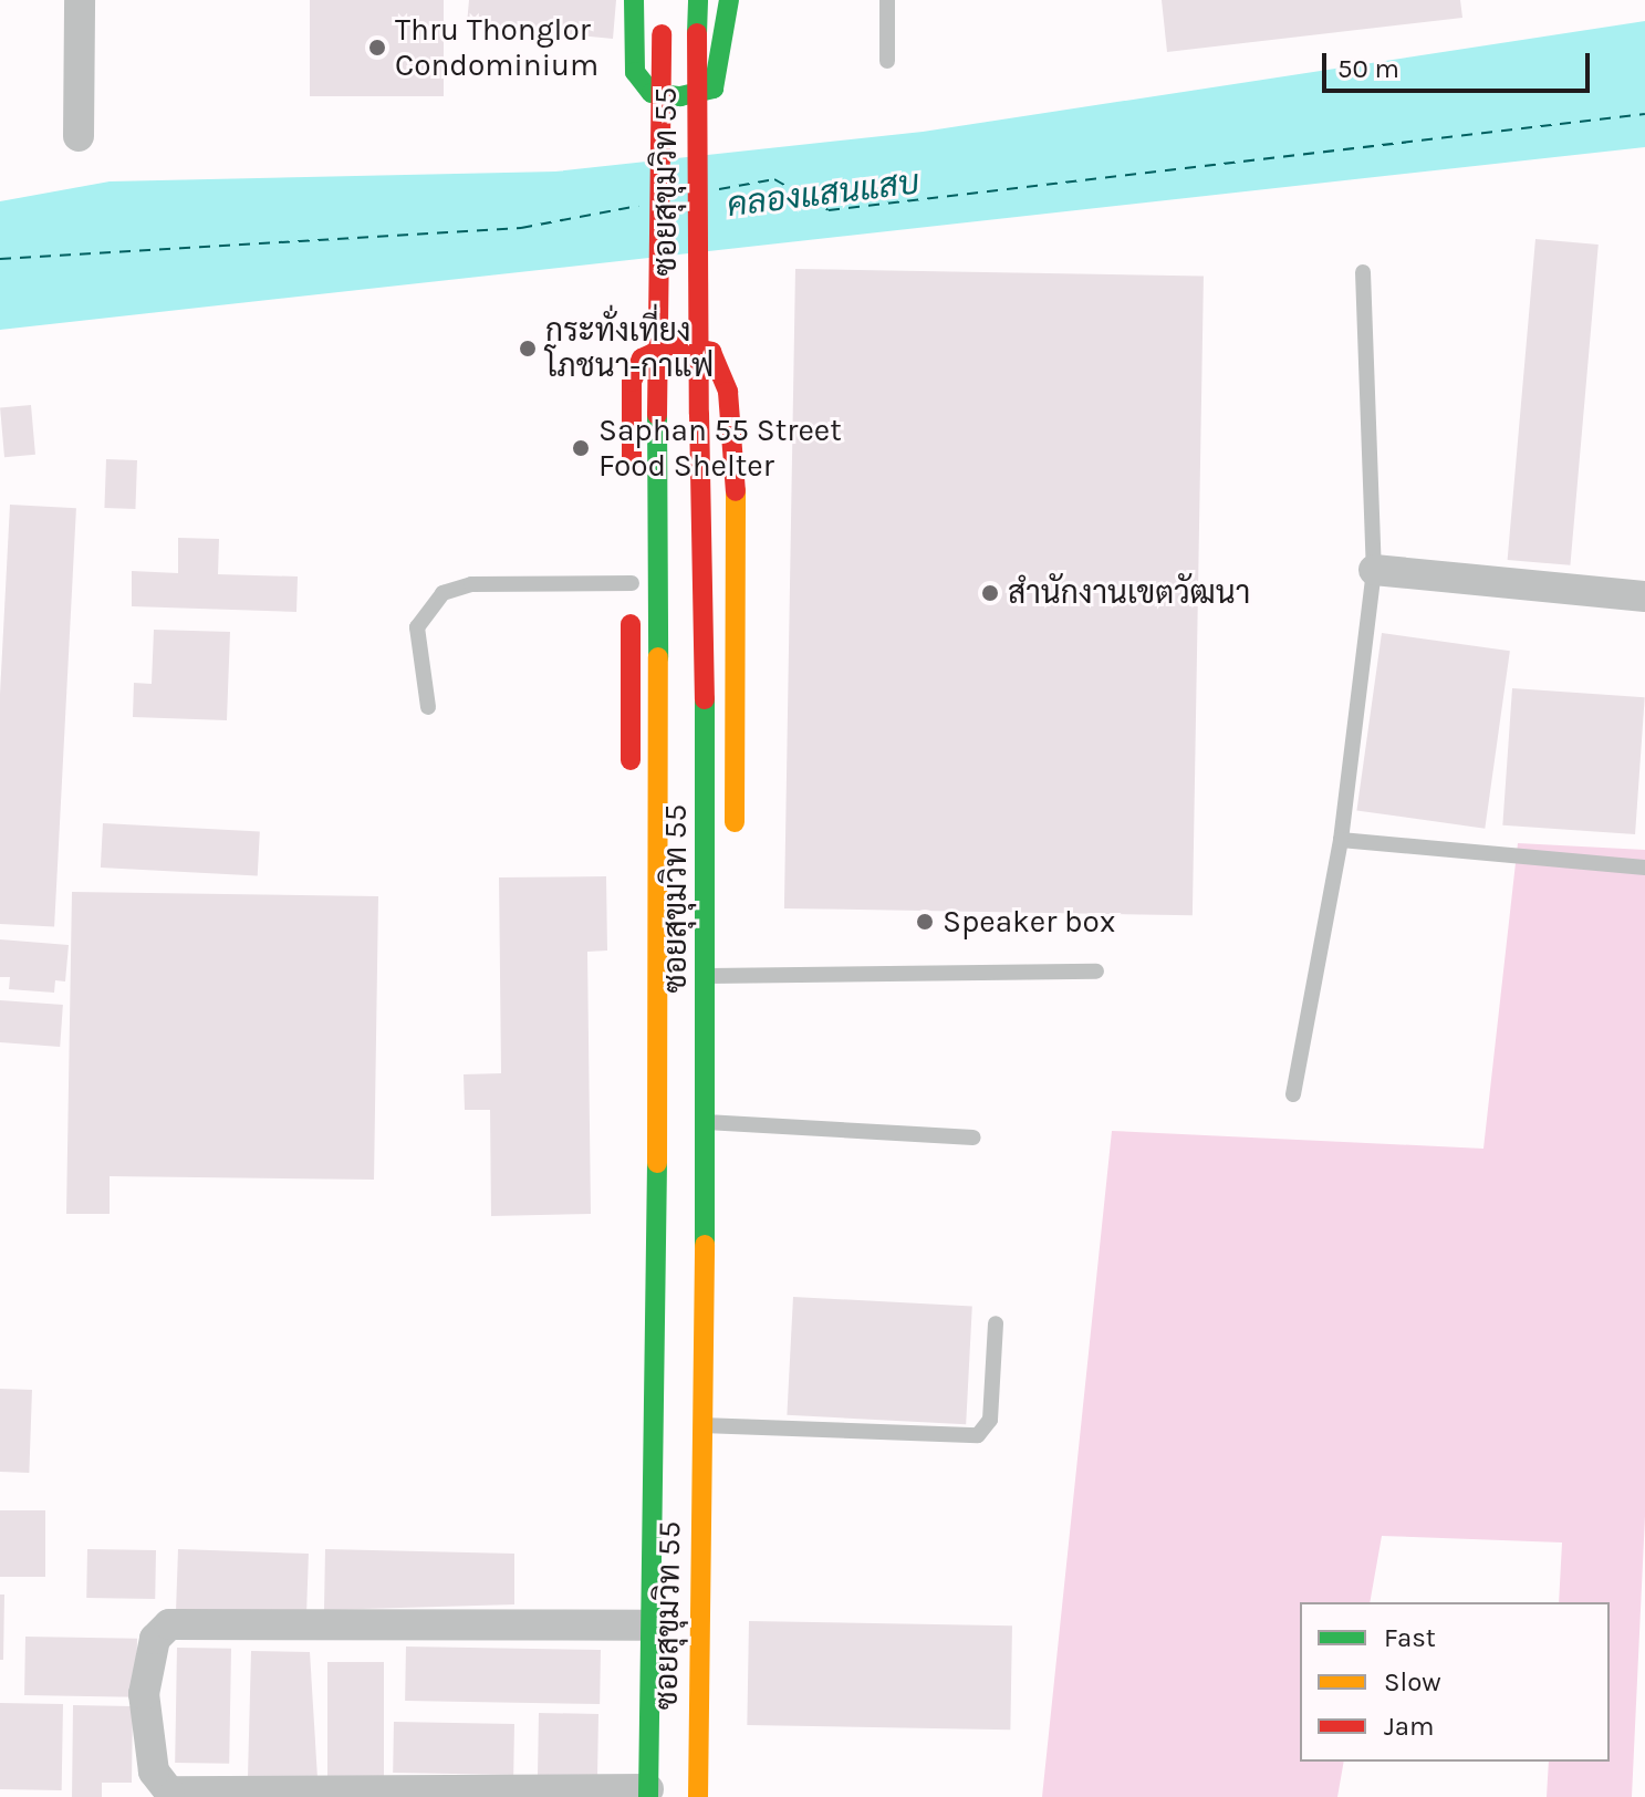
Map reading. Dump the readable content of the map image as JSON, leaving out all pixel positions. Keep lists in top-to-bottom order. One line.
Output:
{"streets":{"main road":["ซอยสุขุมวิท 55"]},"water":["คลองแสนแสบ"],"places":["Thru Thonglor Condominium","กระทั่งเที่ยง โภชนา-กาแฟ","Saphan 55 Street Food Shelter","สำนักงานเขตวัฒนา","Speaker box"],"legend":["Fast","Slow","Jam"],"scale_bar":"50 m"}
